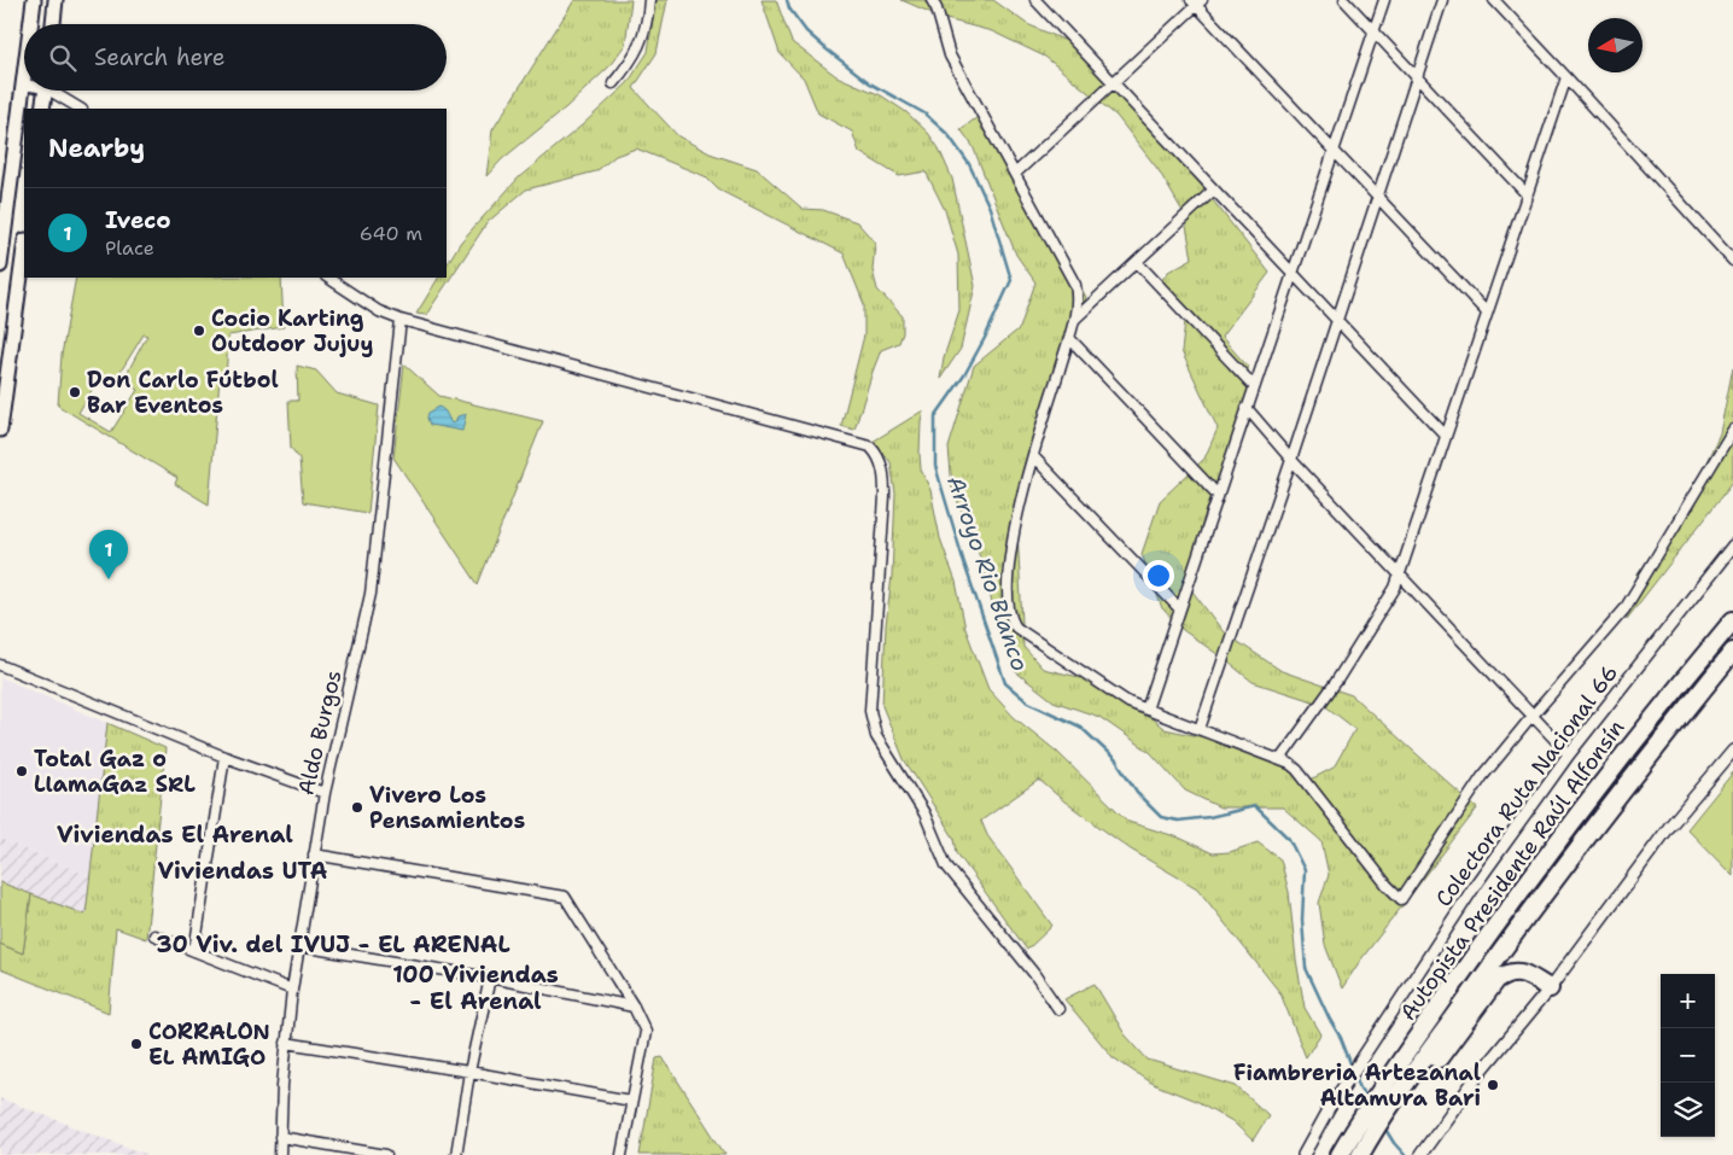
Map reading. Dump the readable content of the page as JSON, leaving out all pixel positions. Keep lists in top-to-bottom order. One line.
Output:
{"streets":{"highway":["Autopista Presidente Raúl Alfonsín"],"street":["Aldo Burgos","Colectora Ruta Nacional 66"]},"districts":["Viviendas El Arenal","Viviendas UTA","30 Viv. del IVUJ - EL ARENAL","100 Viviendas - El Arenal"],"water":["Arroyo Rio Blanco"],"places":["Cocio Karting Outdoor Jujuy","Don Carlo Fútbol Bar Eventos","Total Gaz o LlamaGaz SRL","Vivero Los Pensamientos","CORRALON EL AMIGO","Fiambreria Artezanal Altamura Bari"],"north":"left","page":{"search":"Search here","heading":"Nearby","list":[{"mark":"1","name":"Iveco","note":"Place","value":"640 m"}],"pins":"1","map_buttons":["+","−"]}}
